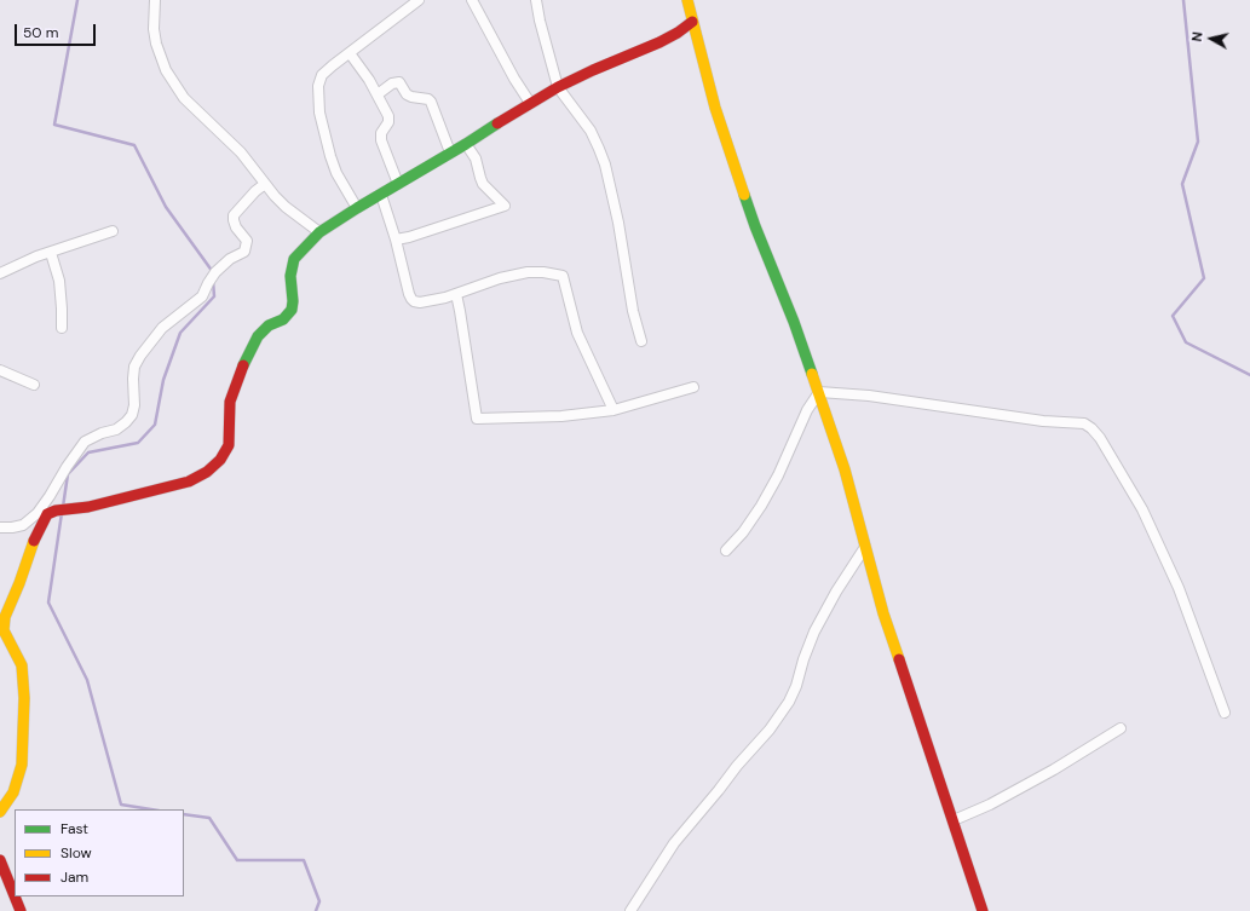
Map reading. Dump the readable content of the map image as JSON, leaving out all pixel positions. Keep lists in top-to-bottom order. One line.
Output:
{"legend":["Fast","Slow","Jam"],"scale_bar":"50 m","north":"left"}
